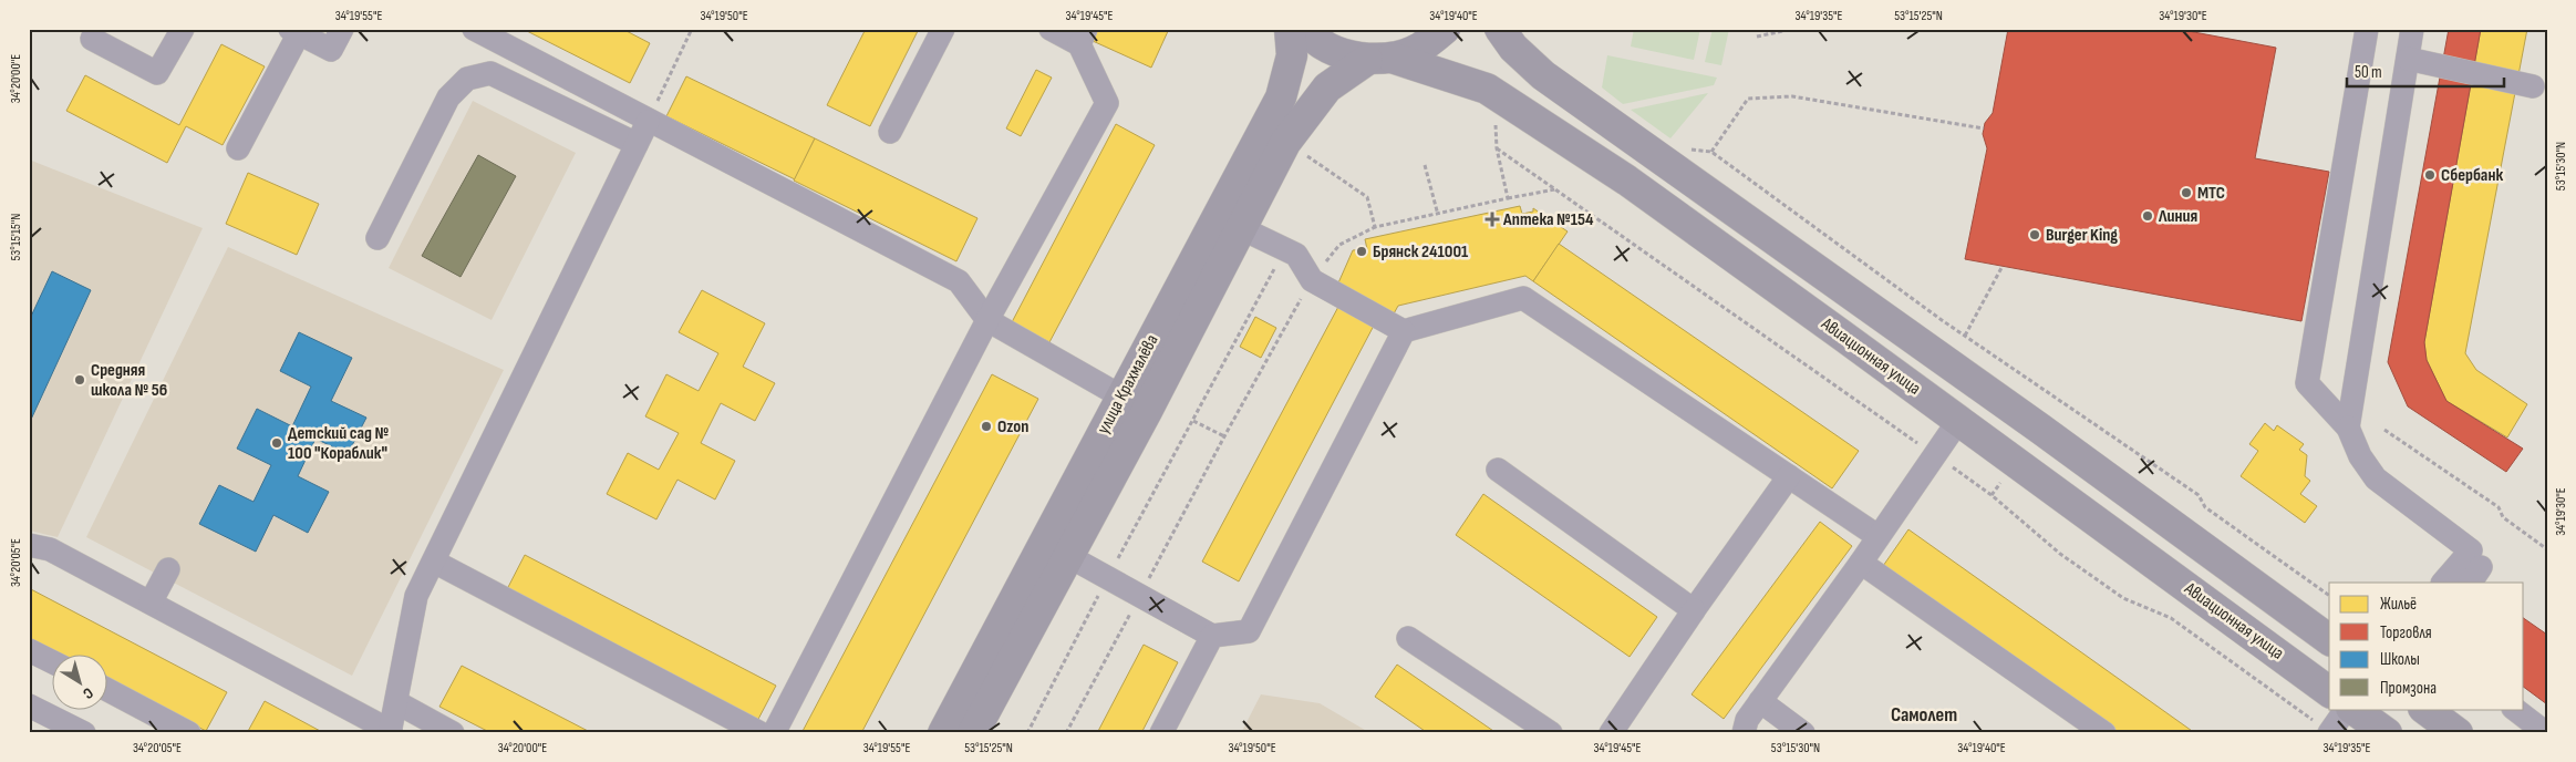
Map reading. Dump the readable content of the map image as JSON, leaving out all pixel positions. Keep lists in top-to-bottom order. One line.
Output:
{"streets":{"main road":["Авиационная улица","улица Крахмалёва"]},"crossings":[["Авиационная улица","улица Крахмалёва"]],"districts":["Самолет"],"places":{"other":["Сбербанк","МТС","Линия","Burger King","Брянск 241001","Средняя школа № 56","Ozon","Детский сад № 100 \"Кораблик\""],"health":["Аптека №154"]},"legend":["Жильё","Торговля","Школы","Промзона"],"scale_bar":"50 m","north":"bottom right","coordinates":["34°19'55\"E","34°19'50\"E","34°19'45\"E","34°19'40\"E","34°19'35\"E","53°15'25\"N","34°19'30\"E","34°20'00\"E","53°15'30\"N","53°15'15\"N","34°20'05\"E"]}
